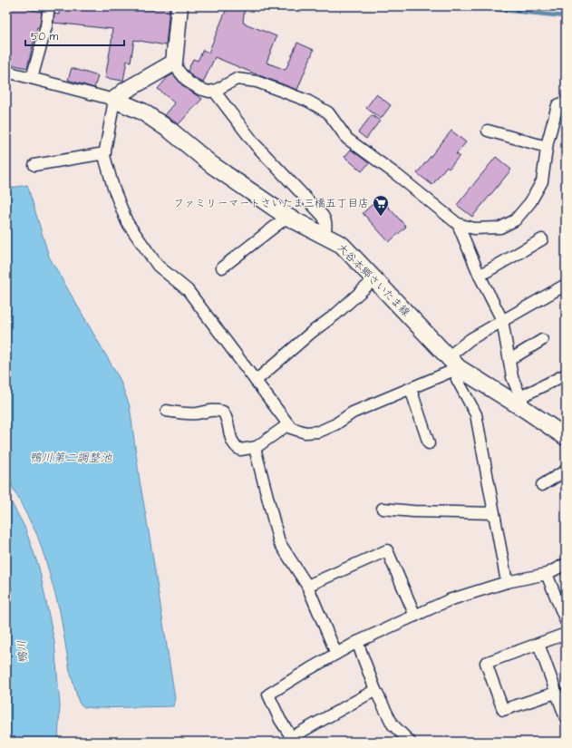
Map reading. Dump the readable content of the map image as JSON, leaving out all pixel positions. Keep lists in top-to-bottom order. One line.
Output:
{"streets":{"main road":["大谷本郷さいたま線"]},"water":["鴨川第二調整池","鴨川"],"places":{"supermarket":["ファミリーマートさいたま三橋五丁目店"]},"scale_bar":"50 m"}
